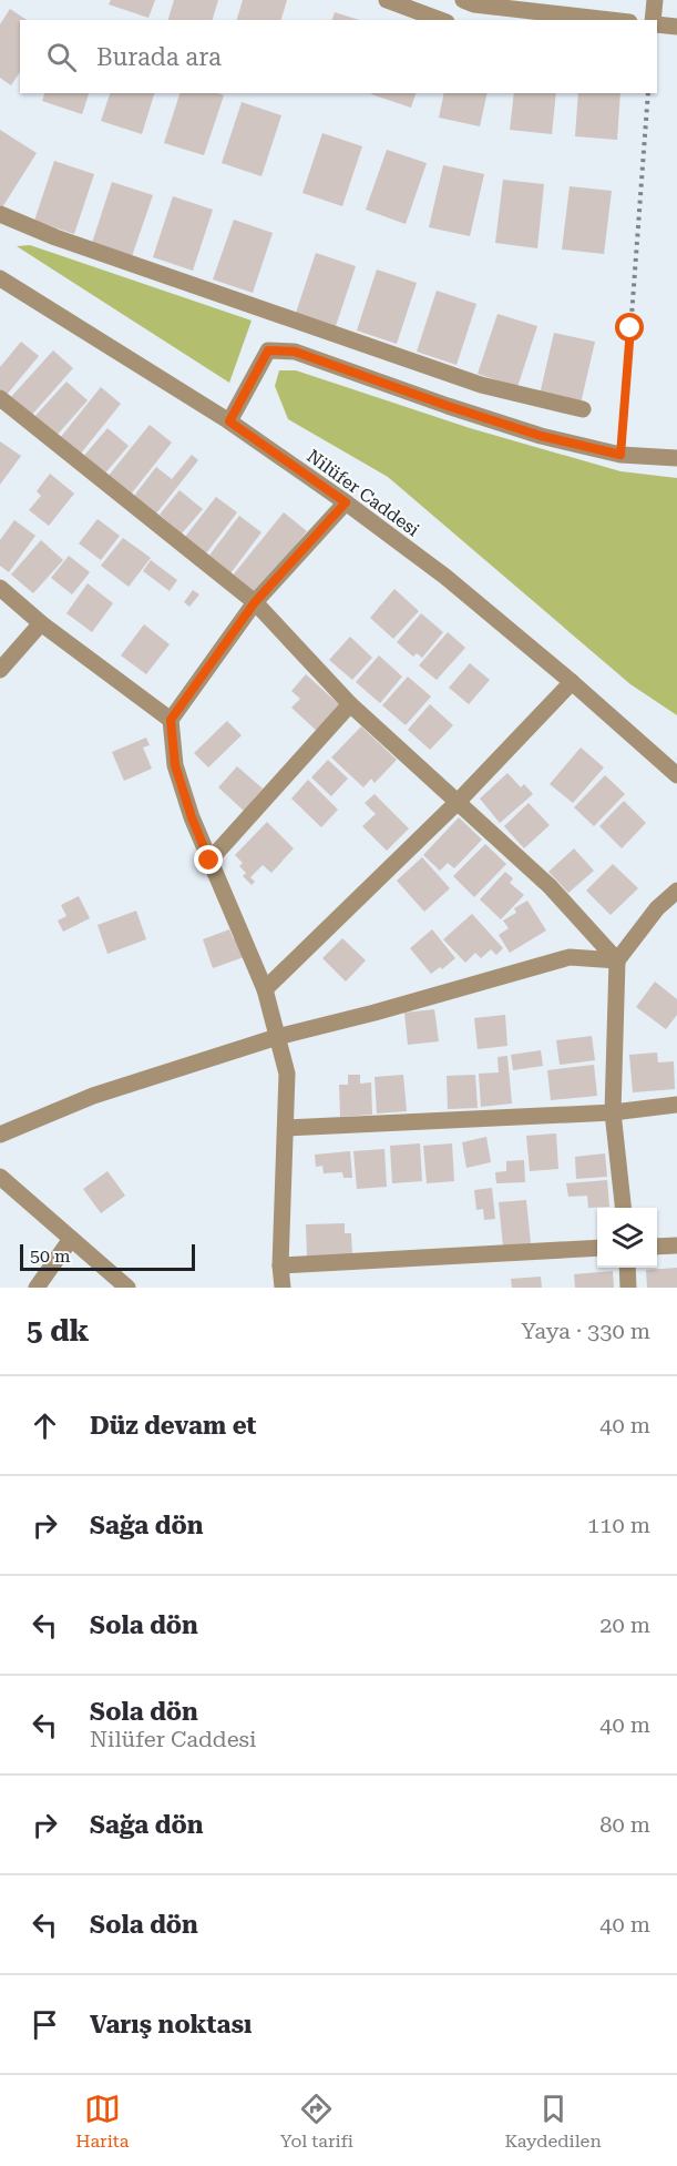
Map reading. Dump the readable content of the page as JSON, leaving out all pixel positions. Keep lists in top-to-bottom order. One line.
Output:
{"streets":{"street":["Nilüfer Caddesi"]},"scale_bar":"50 m","page":{"search":"Burada ara","scale":"50 m","heading":["5 dk","Yaya · 330 m"],"list":[["Düz devam et","40 m"],["Sağa dön","110 m"],["Sola dön","20 m"],["Sola dön","Nilüfer Caddesi","40 m"],["Sağa dön","80 m"],["Sola dön","40 m"],"Varış noktası"],"nav":["Harita","Yol tarifi","Kaydedilen"]}}
